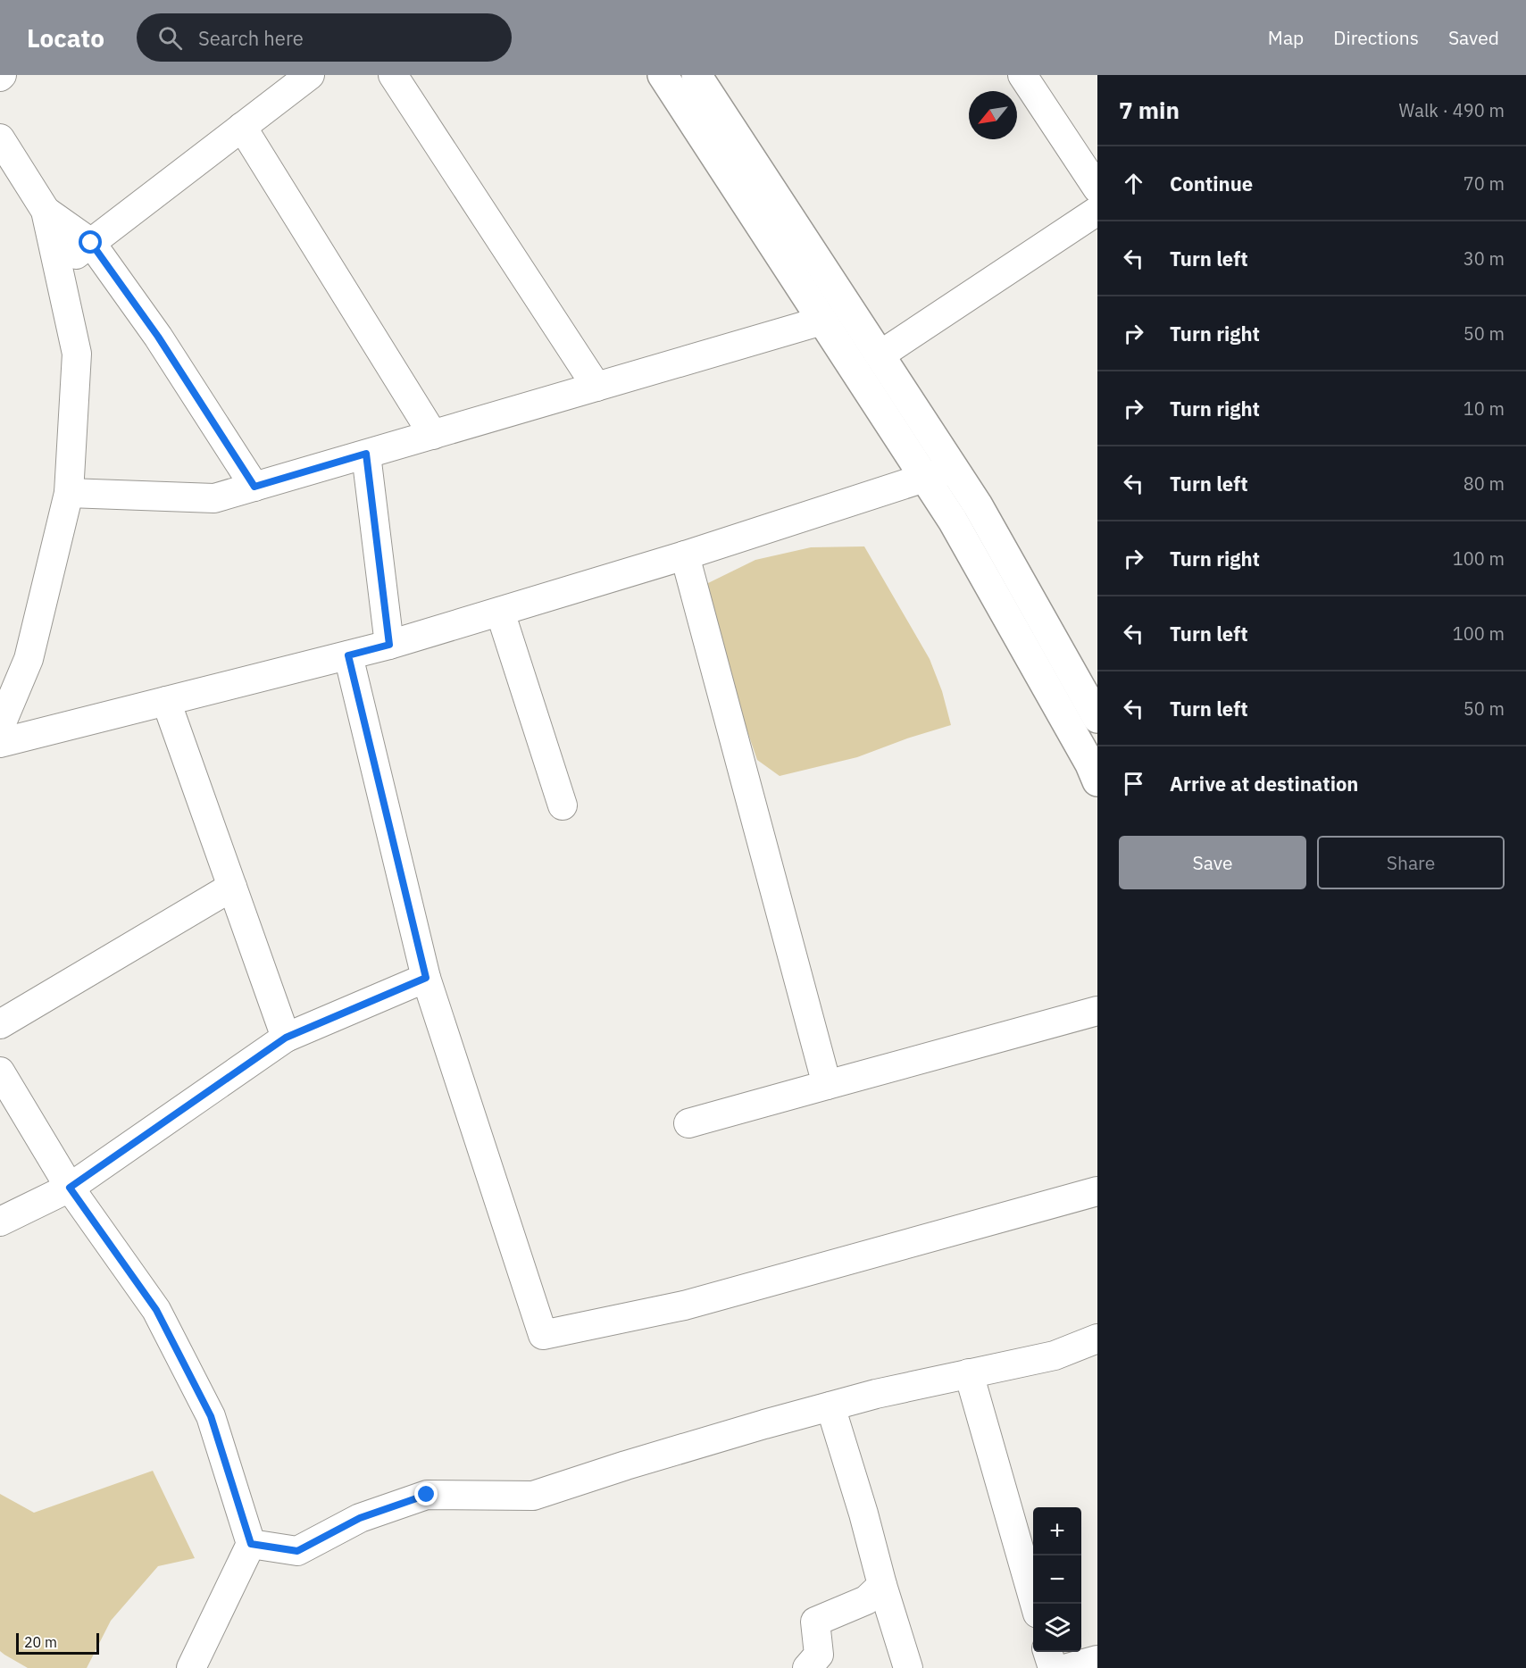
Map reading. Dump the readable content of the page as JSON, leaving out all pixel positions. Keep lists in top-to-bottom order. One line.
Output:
{"scale_bar":"20 m","north":"bottom left","page":{"header":"Locato","search":"Search here","nav":["Map","Directions","Saved"],"heading":["7 min","Walk · 490 m"],"list":[["Continue","70 m"],["Turn left","30 m"],["Turn right","50 m"],["Turn right","10 m"],["Turn left","80 m"],["Turn right","100 m"],["Turn left","100 m"],["Turn left","50 m"],"Arrive at destination"],"buttons":["Save","Share"],"map_buttons":["+","−"],"scale":"20 m"}}
